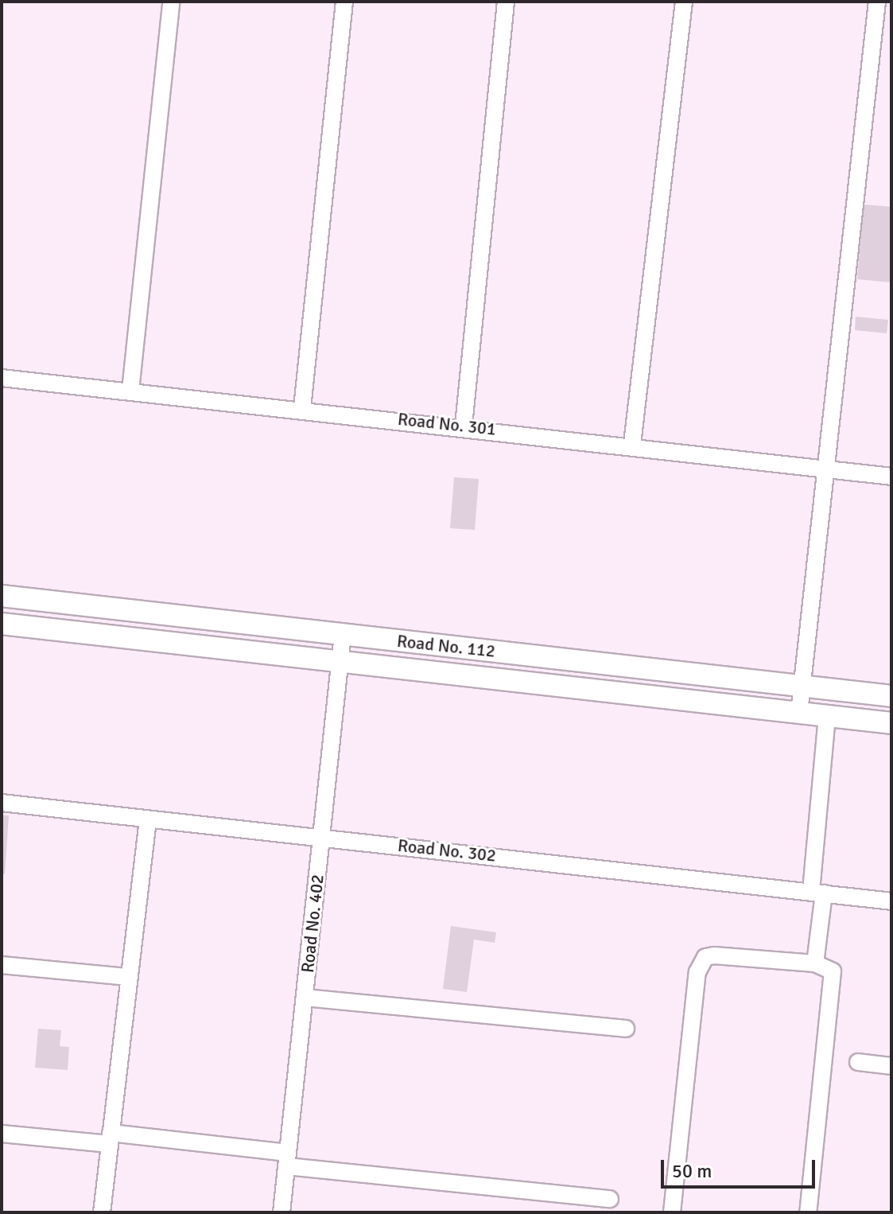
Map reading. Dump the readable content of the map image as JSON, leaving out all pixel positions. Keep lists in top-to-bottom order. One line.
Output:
{"streets":{"street":["Road No. 301","Road No. 112","Road No. 302","Road No. 402"]},"crossings":[["Road No. 112","Road No. 402"],["Road No. 302","Road No. 402"]],"scale_bar":"50 m"}
